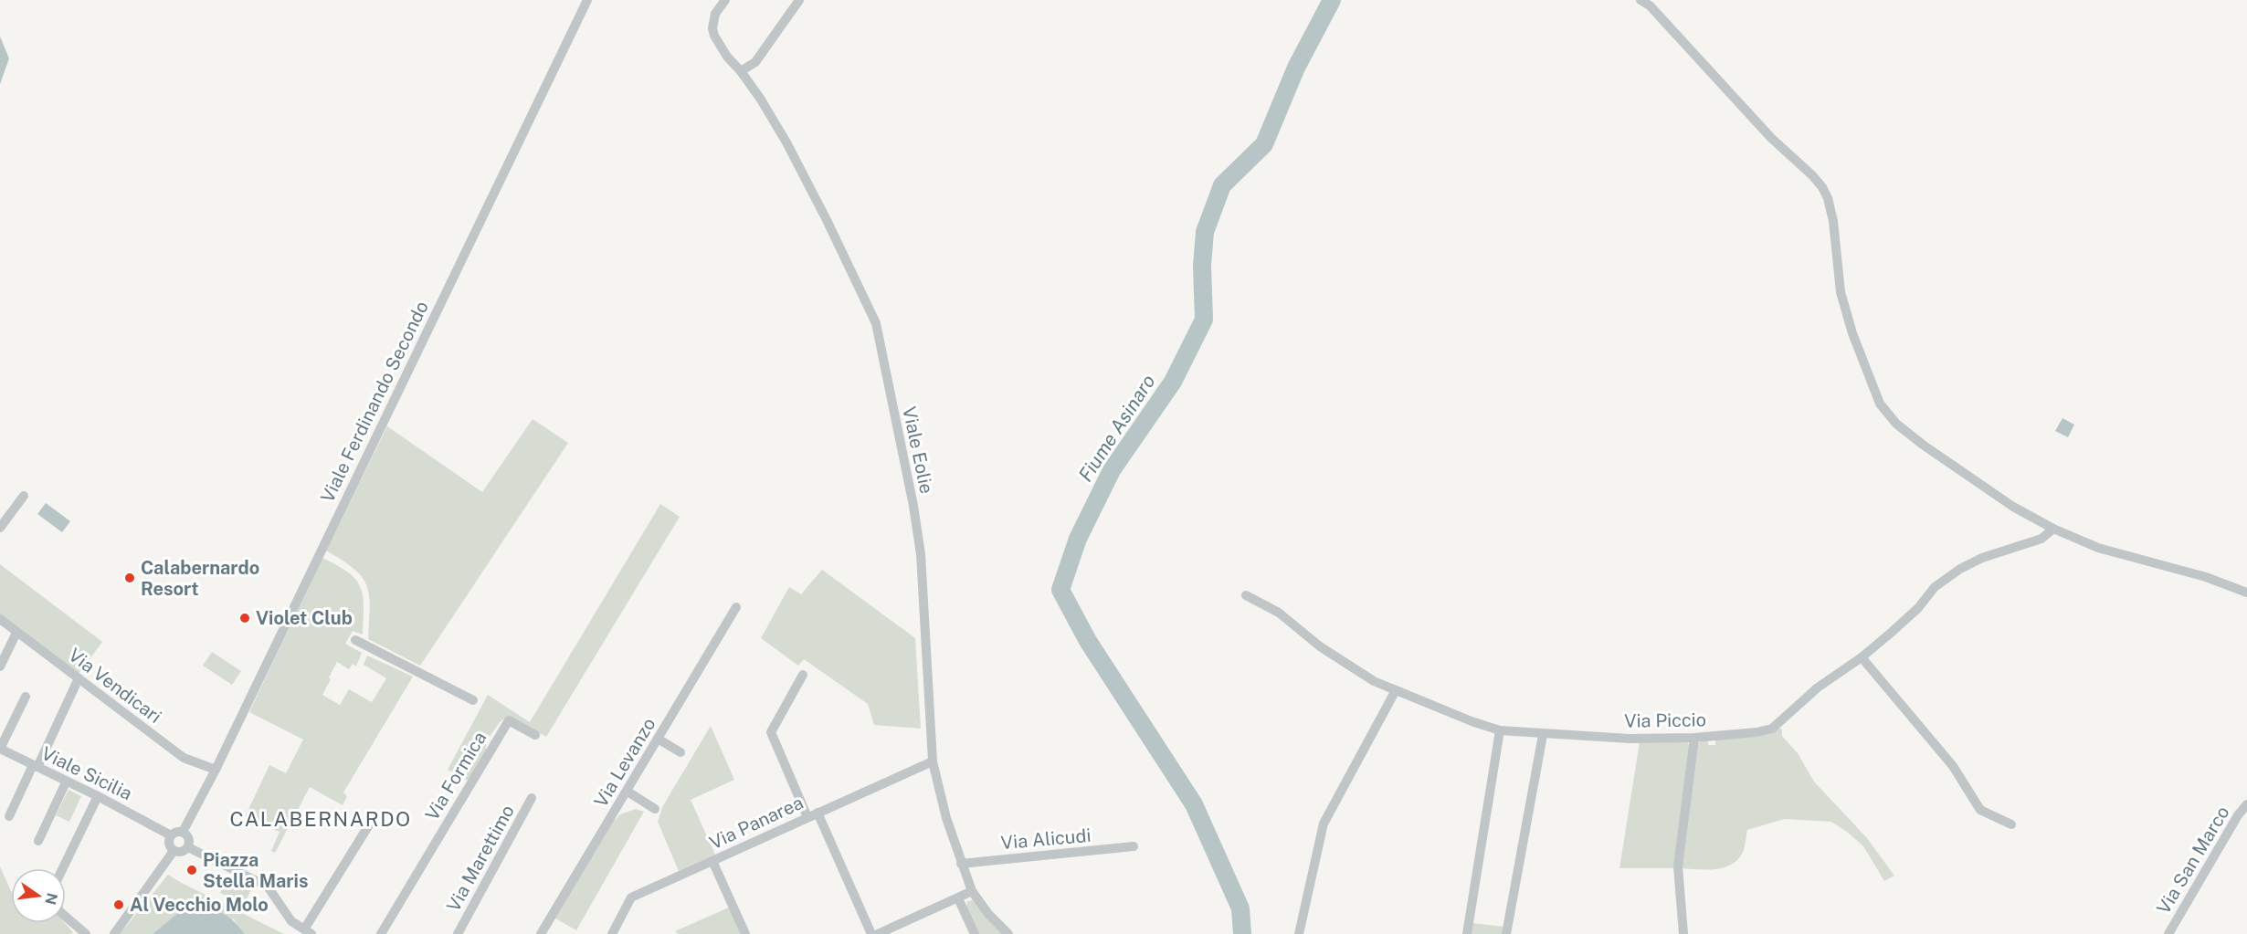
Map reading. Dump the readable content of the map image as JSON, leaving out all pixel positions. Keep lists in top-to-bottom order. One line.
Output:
{"streets":{"street":["Viale Ferdinando Secondo","Viale Eolie","Via Vendicari","Via Piccio","Via Levanzo","Viale Sicilia","Via Formica","Via Panarea","Via Alicudi","Via Marettimo","Via San Marco"]},"crossings":[["Viale Ferdinando Secondo","Via Vendicari"],["Viale Ferdinando Secondo","Viale Sicilia"],["Viale Eolie","Via Panarea"],["Viale Eolie","Via Alicudi"]],"districts":["CALABERNARDO"],"water":["Fiume Asinaro"],"places":["Calabernardo Resort","Violet Club","Piazza Stella Maris","Al Vecchio Molo"],"north":"right"}
